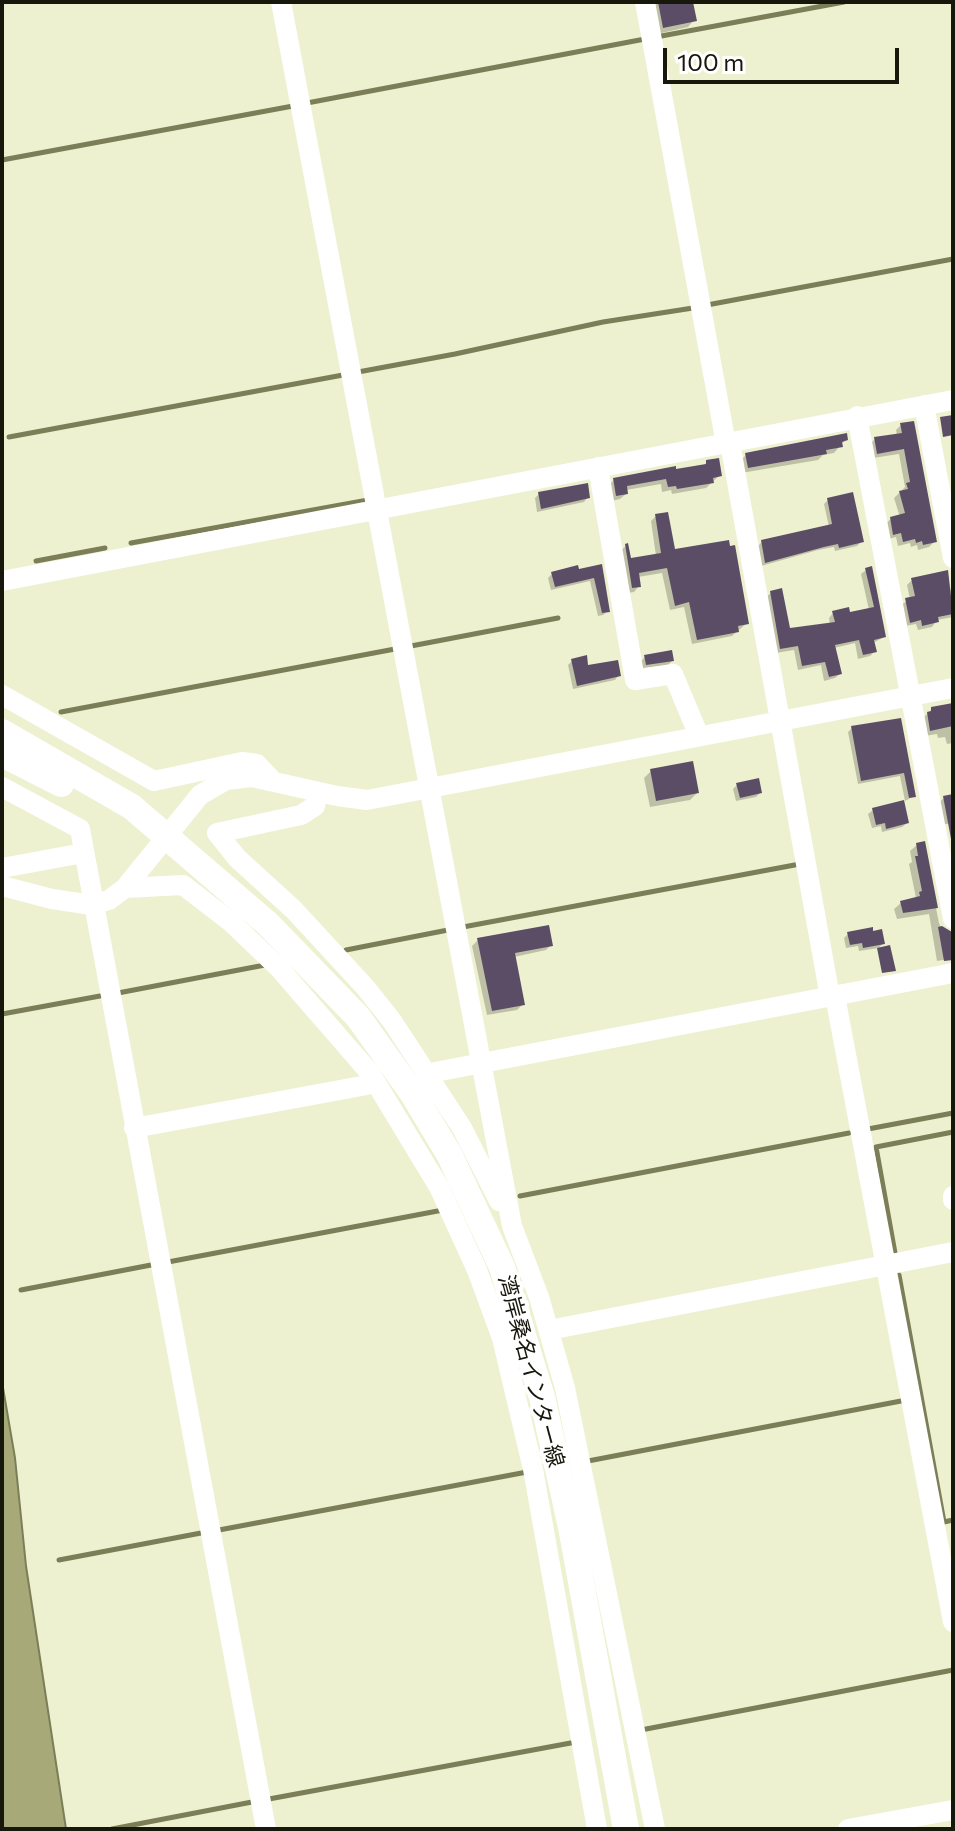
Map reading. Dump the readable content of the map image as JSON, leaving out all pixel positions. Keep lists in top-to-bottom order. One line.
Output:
{"streets":{"main road":["湾岸桑名インター線"]},"scale_bar":"100 m"}
